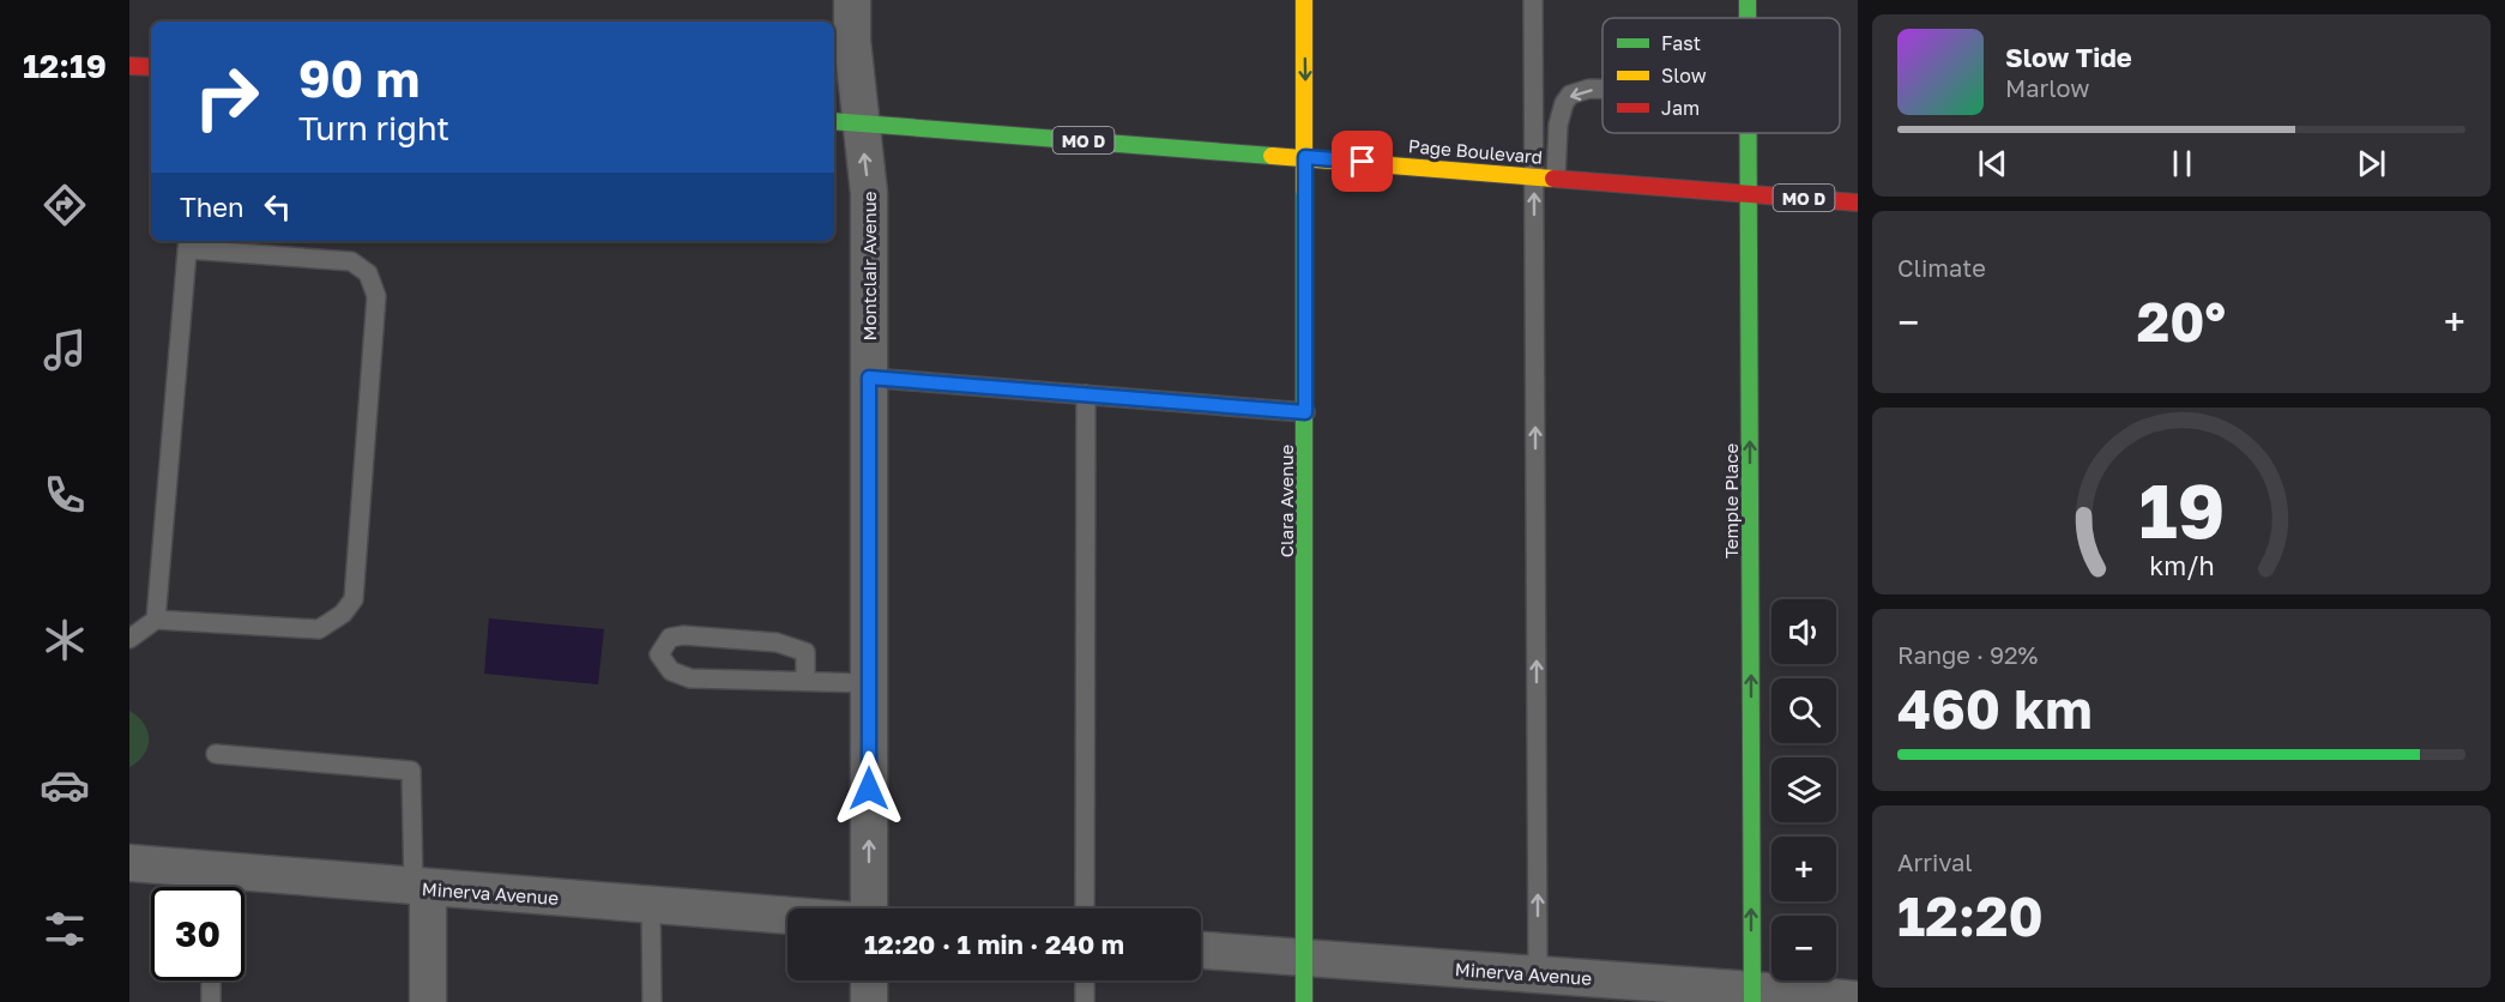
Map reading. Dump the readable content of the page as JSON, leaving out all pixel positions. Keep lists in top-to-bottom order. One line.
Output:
{"streets":{"street":["MO D","Page Boulevard","Montclair Avenue","Clara Avenue","Temple Place","Minerva Avenue"]},"crossings":[["Page Boulevard","Montclair Avenue"],["Page Boulevard","Clara Avenue"],["Page Boulevard","Temple Place"],["Clara Avenue","Minerva Avenue"],["Temple Place","Minerva Avenue"]],"one_way":["Montclair Avenue","Temple Place"],"legend":["Fast","Slow","Jam"],"page":{"tabs":"12:19","turn":["90 m","Turn right"],"song":["Slow Tide","Marlow"],"then":"Then","tile":["Climate",["Range · 92%","460 km"],["Arrival","12:20"]],"heat":["−","20°","+"],"map_buttons":["+","−"],"limit":"30","trip":"12:20 · 1 min · 240 m","gauge":["19","km/h"]}}
